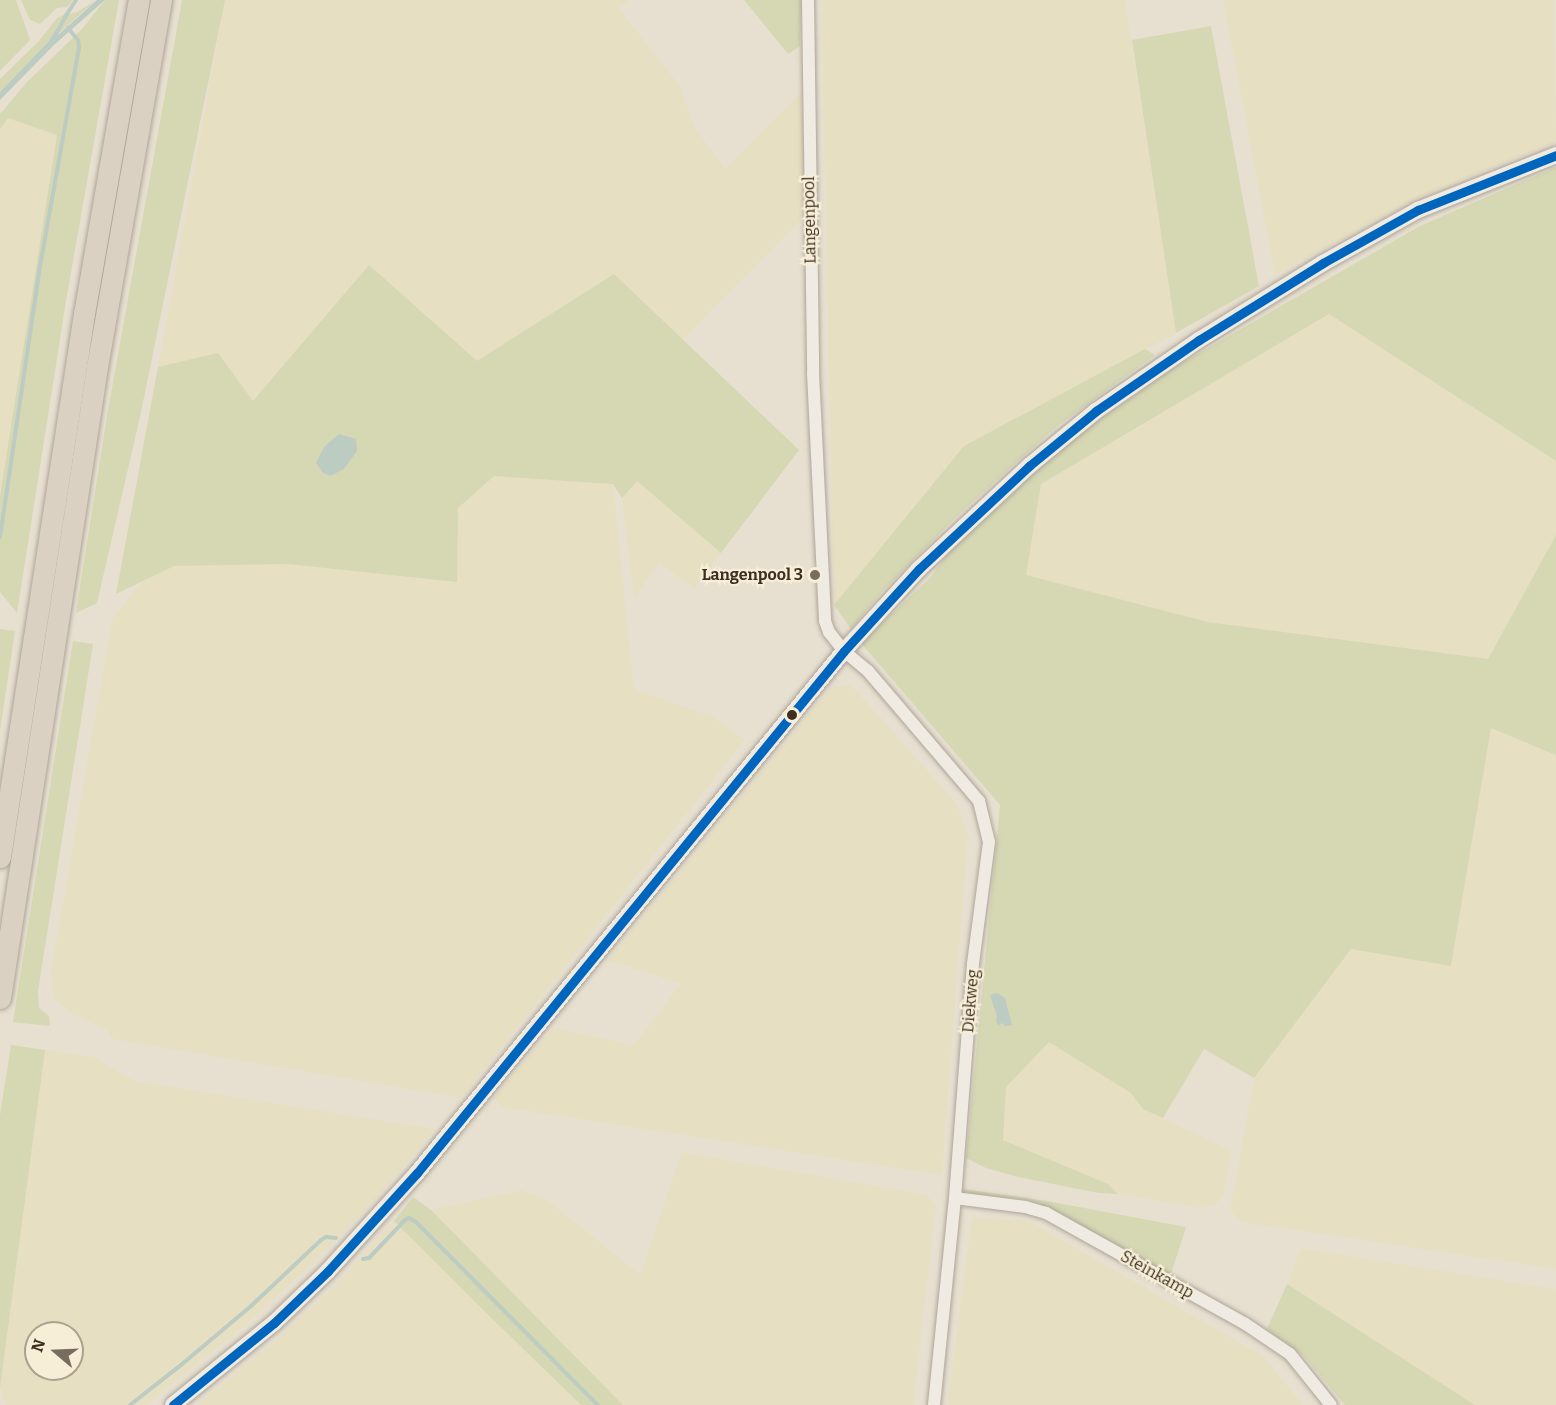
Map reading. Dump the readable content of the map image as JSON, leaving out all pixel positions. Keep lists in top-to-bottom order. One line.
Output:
{"streets":{"street":["Langenpool","Diekweg","Steinkamp"]},"crossings":[["Langenpool","Diekweg"],["Diekweg","Steinkamp"]],"places":["Langenpool 3"],"north":"left"}
